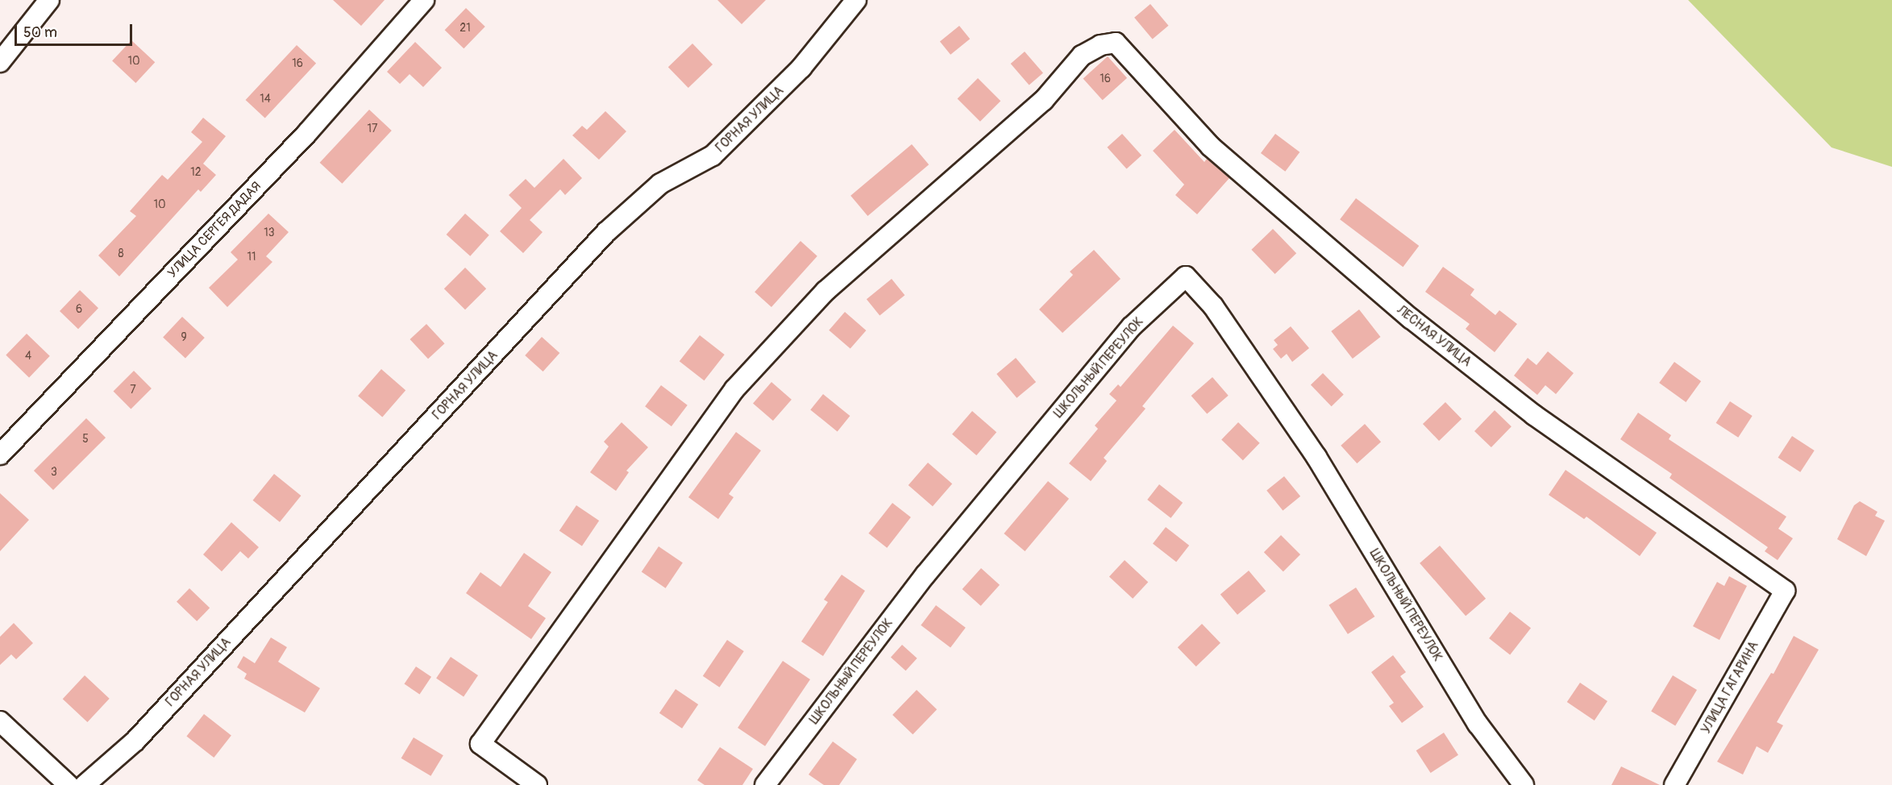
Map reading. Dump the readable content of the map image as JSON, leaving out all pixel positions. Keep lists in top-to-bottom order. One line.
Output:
{"streets":{"street":["ГОРНАЯ УЛИЦА","УЛИЦА СЕРГЕЯ ДАДАЯ","ЛЕСНАЯ УЛИЦА","ШКОЛЬНЫЙ ПЕРЕУЛОК","УЛИЦА ГАГАРИНА"]},"crossings":[["ЛЕСНАЯ УЛИЦА","УЛИЦА ГАГАРИНА"]],"house_numbers":["21","10","16","16","14","17","12","10","13","8","11","6","9","4","7","5","3"],"scale_bar":"50 m"}
